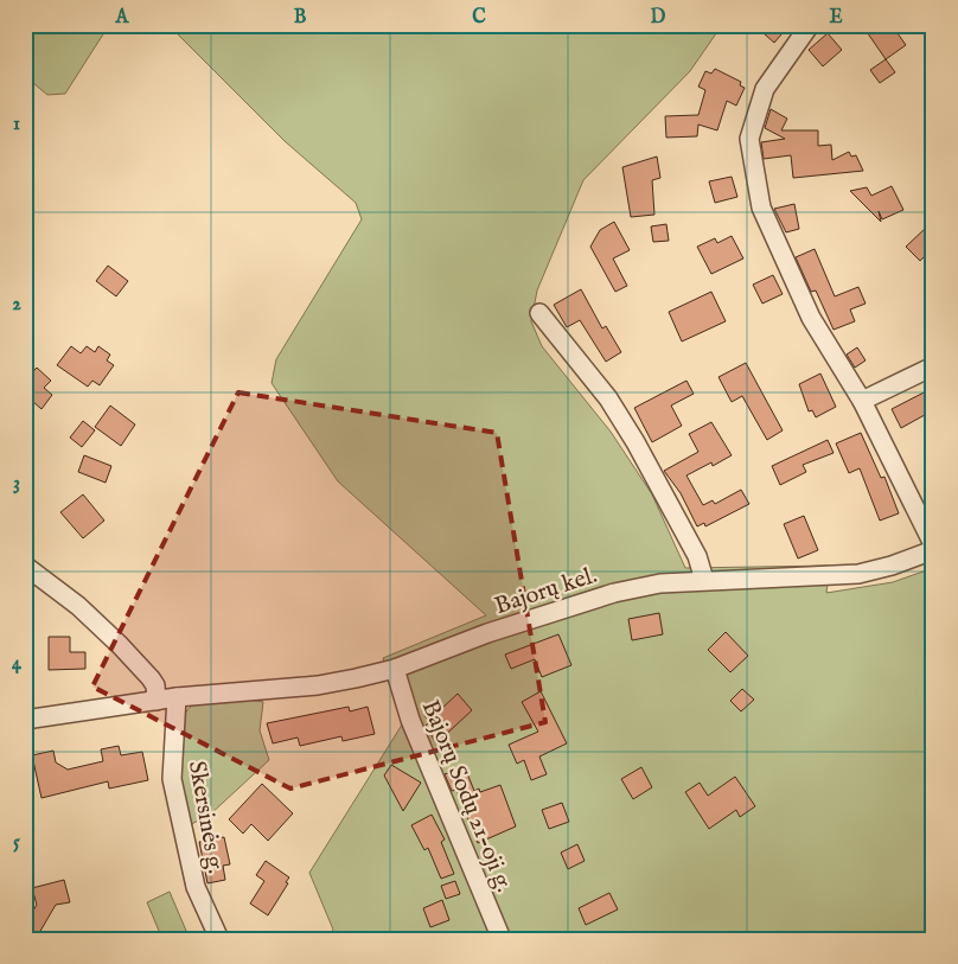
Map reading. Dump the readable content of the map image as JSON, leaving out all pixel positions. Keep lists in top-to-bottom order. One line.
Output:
{"streets":{"street":["Bajorų kel.","Bajorų Sodų 21-oji g.","Skersinės g."]},"crossings":[["Bajorų kel.","Bajorų Sodų 21-oji g."],["Bajorų kel.","Skersinės g."]],"grid":{"columns":["A","B","C","D","E"],"rows":["1","2","3","4","5"]}}
